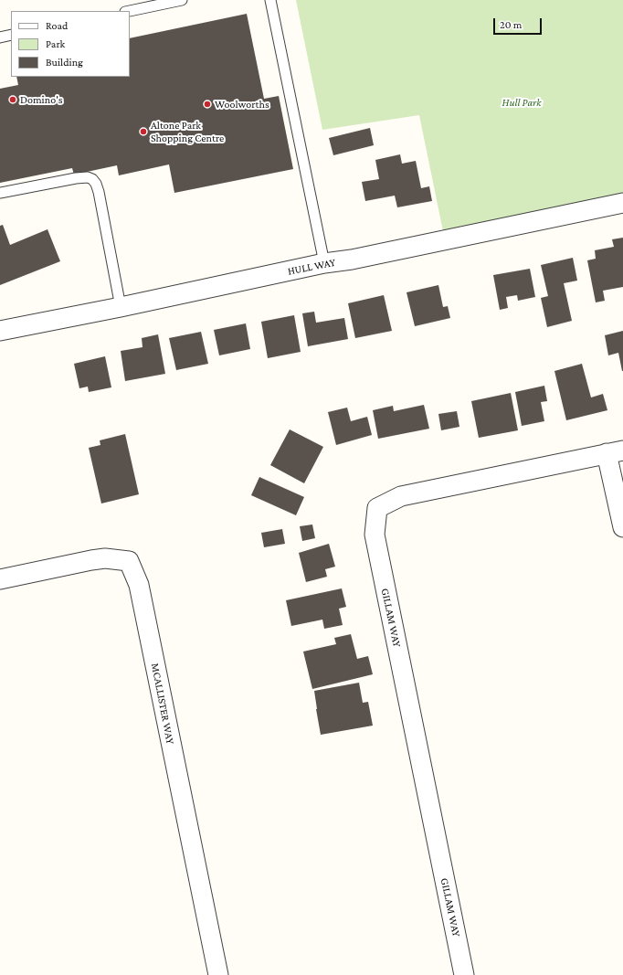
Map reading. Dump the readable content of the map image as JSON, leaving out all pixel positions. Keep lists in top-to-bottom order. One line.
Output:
{"streets":{"street":["HULL WAY","GILLAM WAY","MCALLISTER WAY"]},"parks":["Hull Park"],"places":["Domino's","Woolworths","Altone Park Shopping Centre"],"legend":["Road","Park","Building"],"scale_bar":"20 m"}
